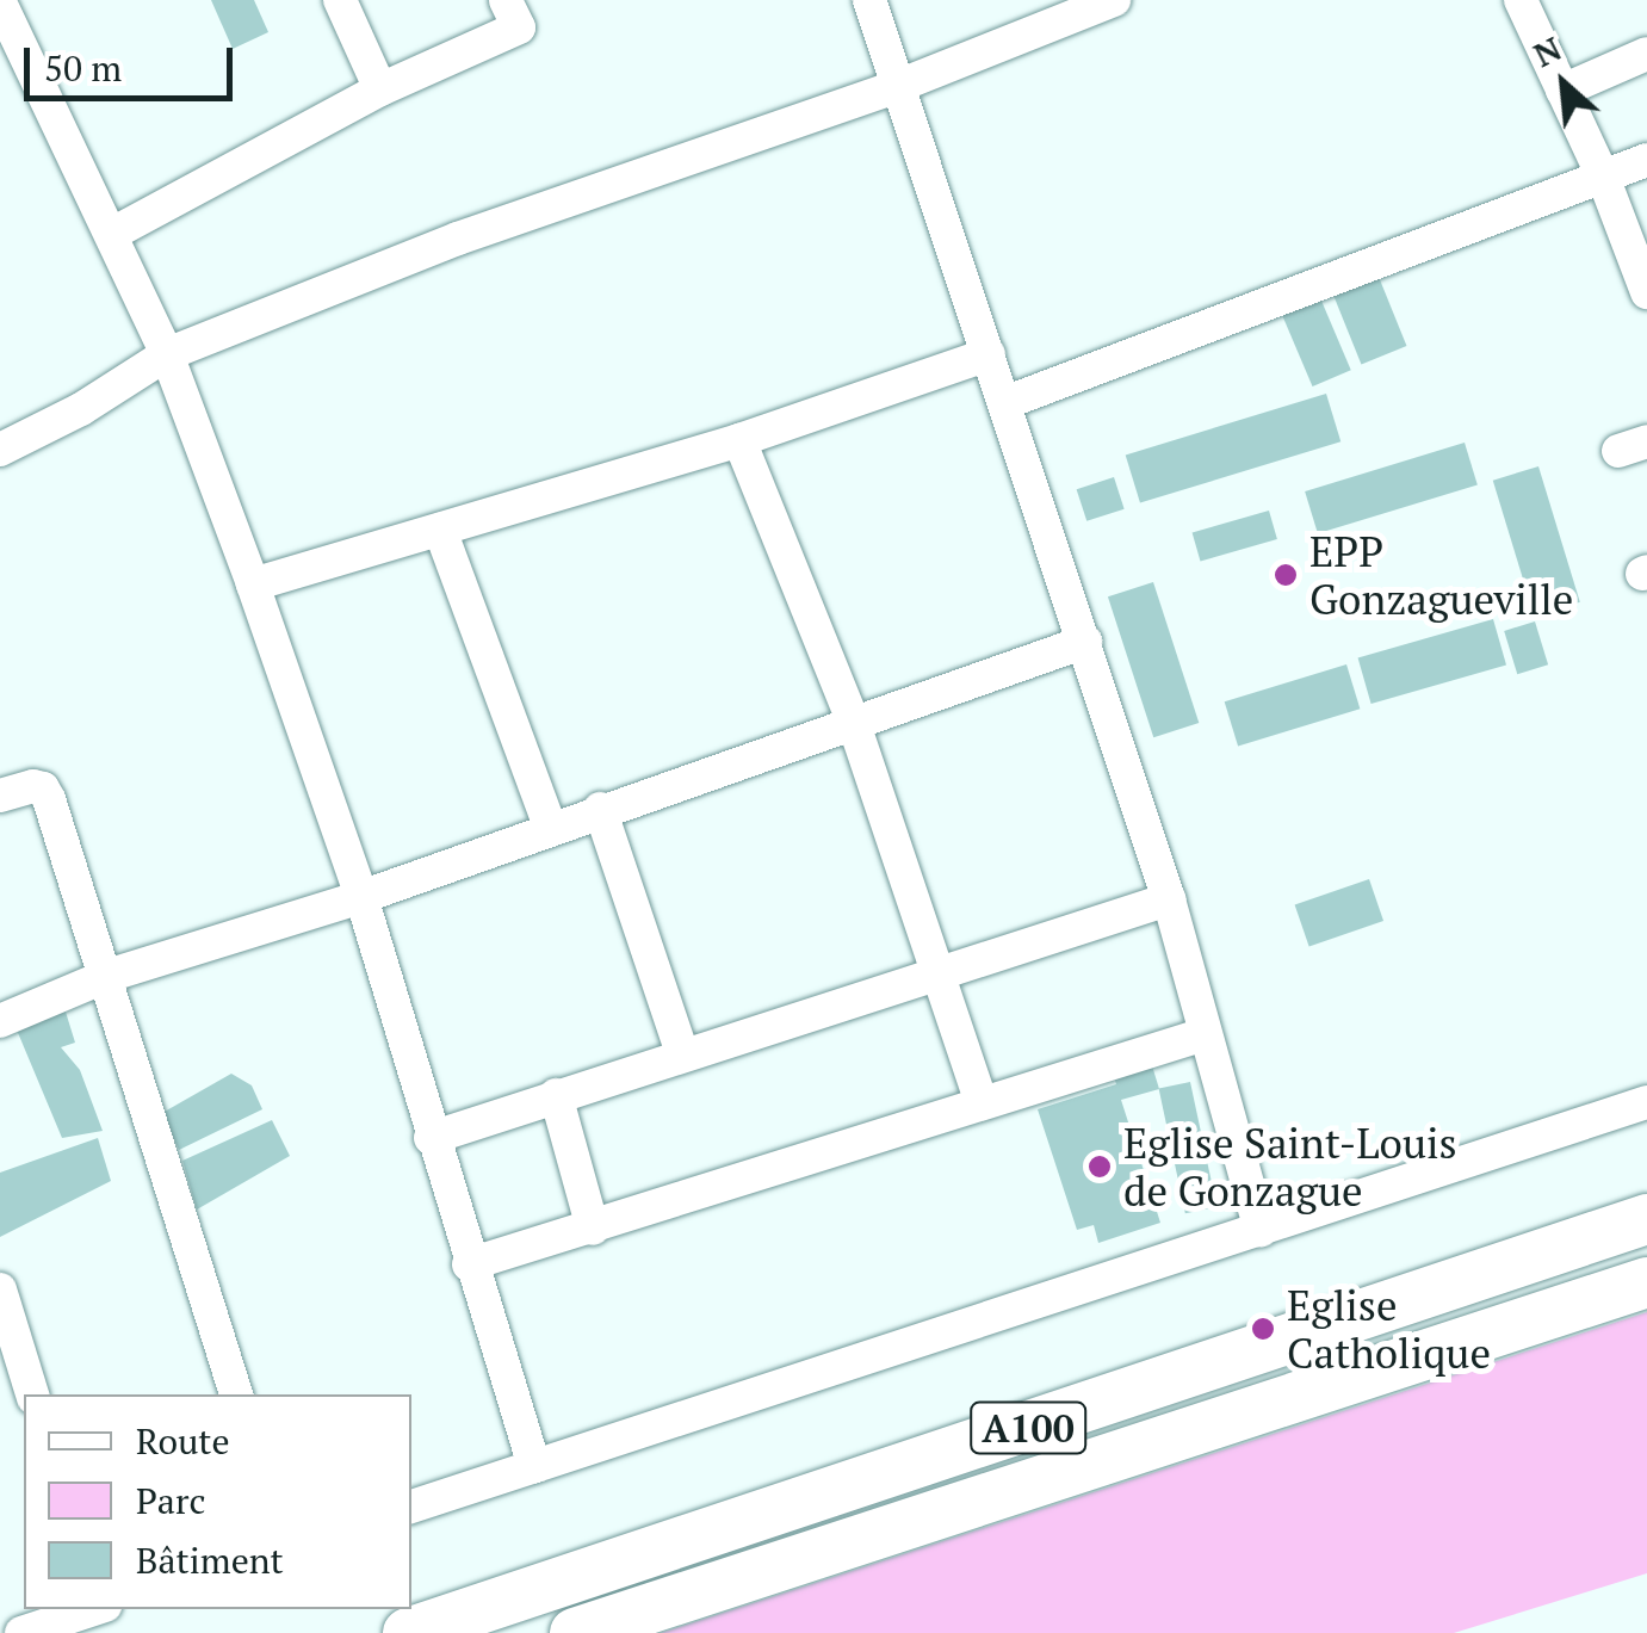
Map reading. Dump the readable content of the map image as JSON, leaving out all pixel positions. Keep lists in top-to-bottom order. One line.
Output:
{"streets":{"highway":["A100"]},"places":["EPP Gonzagueville","Eglise Saint-Louis de Gonzague","Eglise Catholique"],"legend":["Route","Parc","Bâtiment"],"scale_bar":"50 m","north":"top left"}
